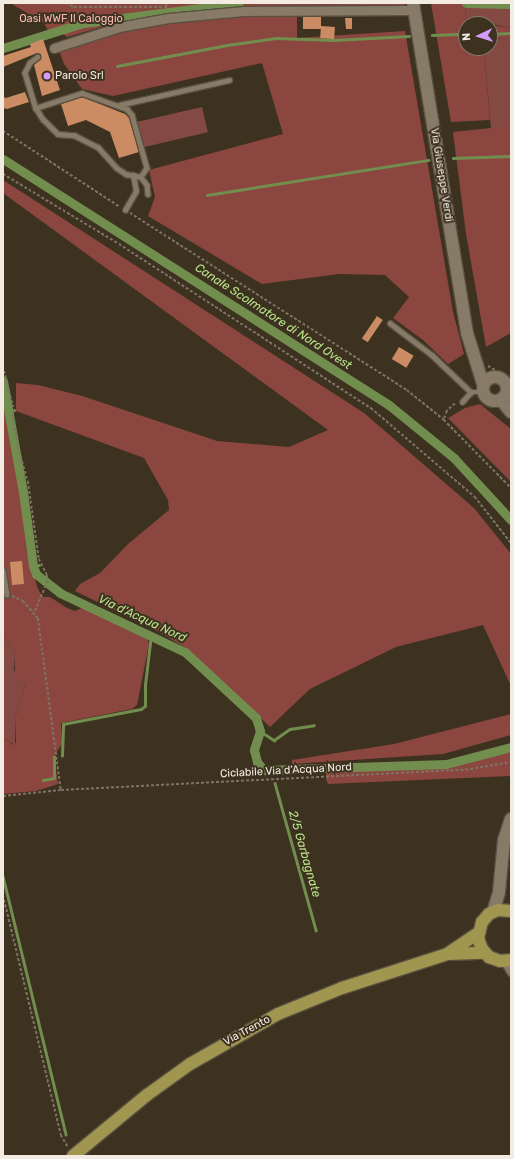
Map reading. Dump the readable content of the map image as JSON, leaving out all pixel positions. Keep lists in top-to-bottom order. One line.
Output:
{"streets":{"main road":["Via Trento"],"street":["Via Giuseppe Verdi"],"path":["Ciclabile Via d’Acqua Nord"]},"water":["Canale Scolmatore di Nord Ovest","Via d'Acqua Nord","2/5 Garbagnate"],"parks":["Oasi WWF Il Caloggio"],"places":["Parolo Srl"],"north":"left"}
